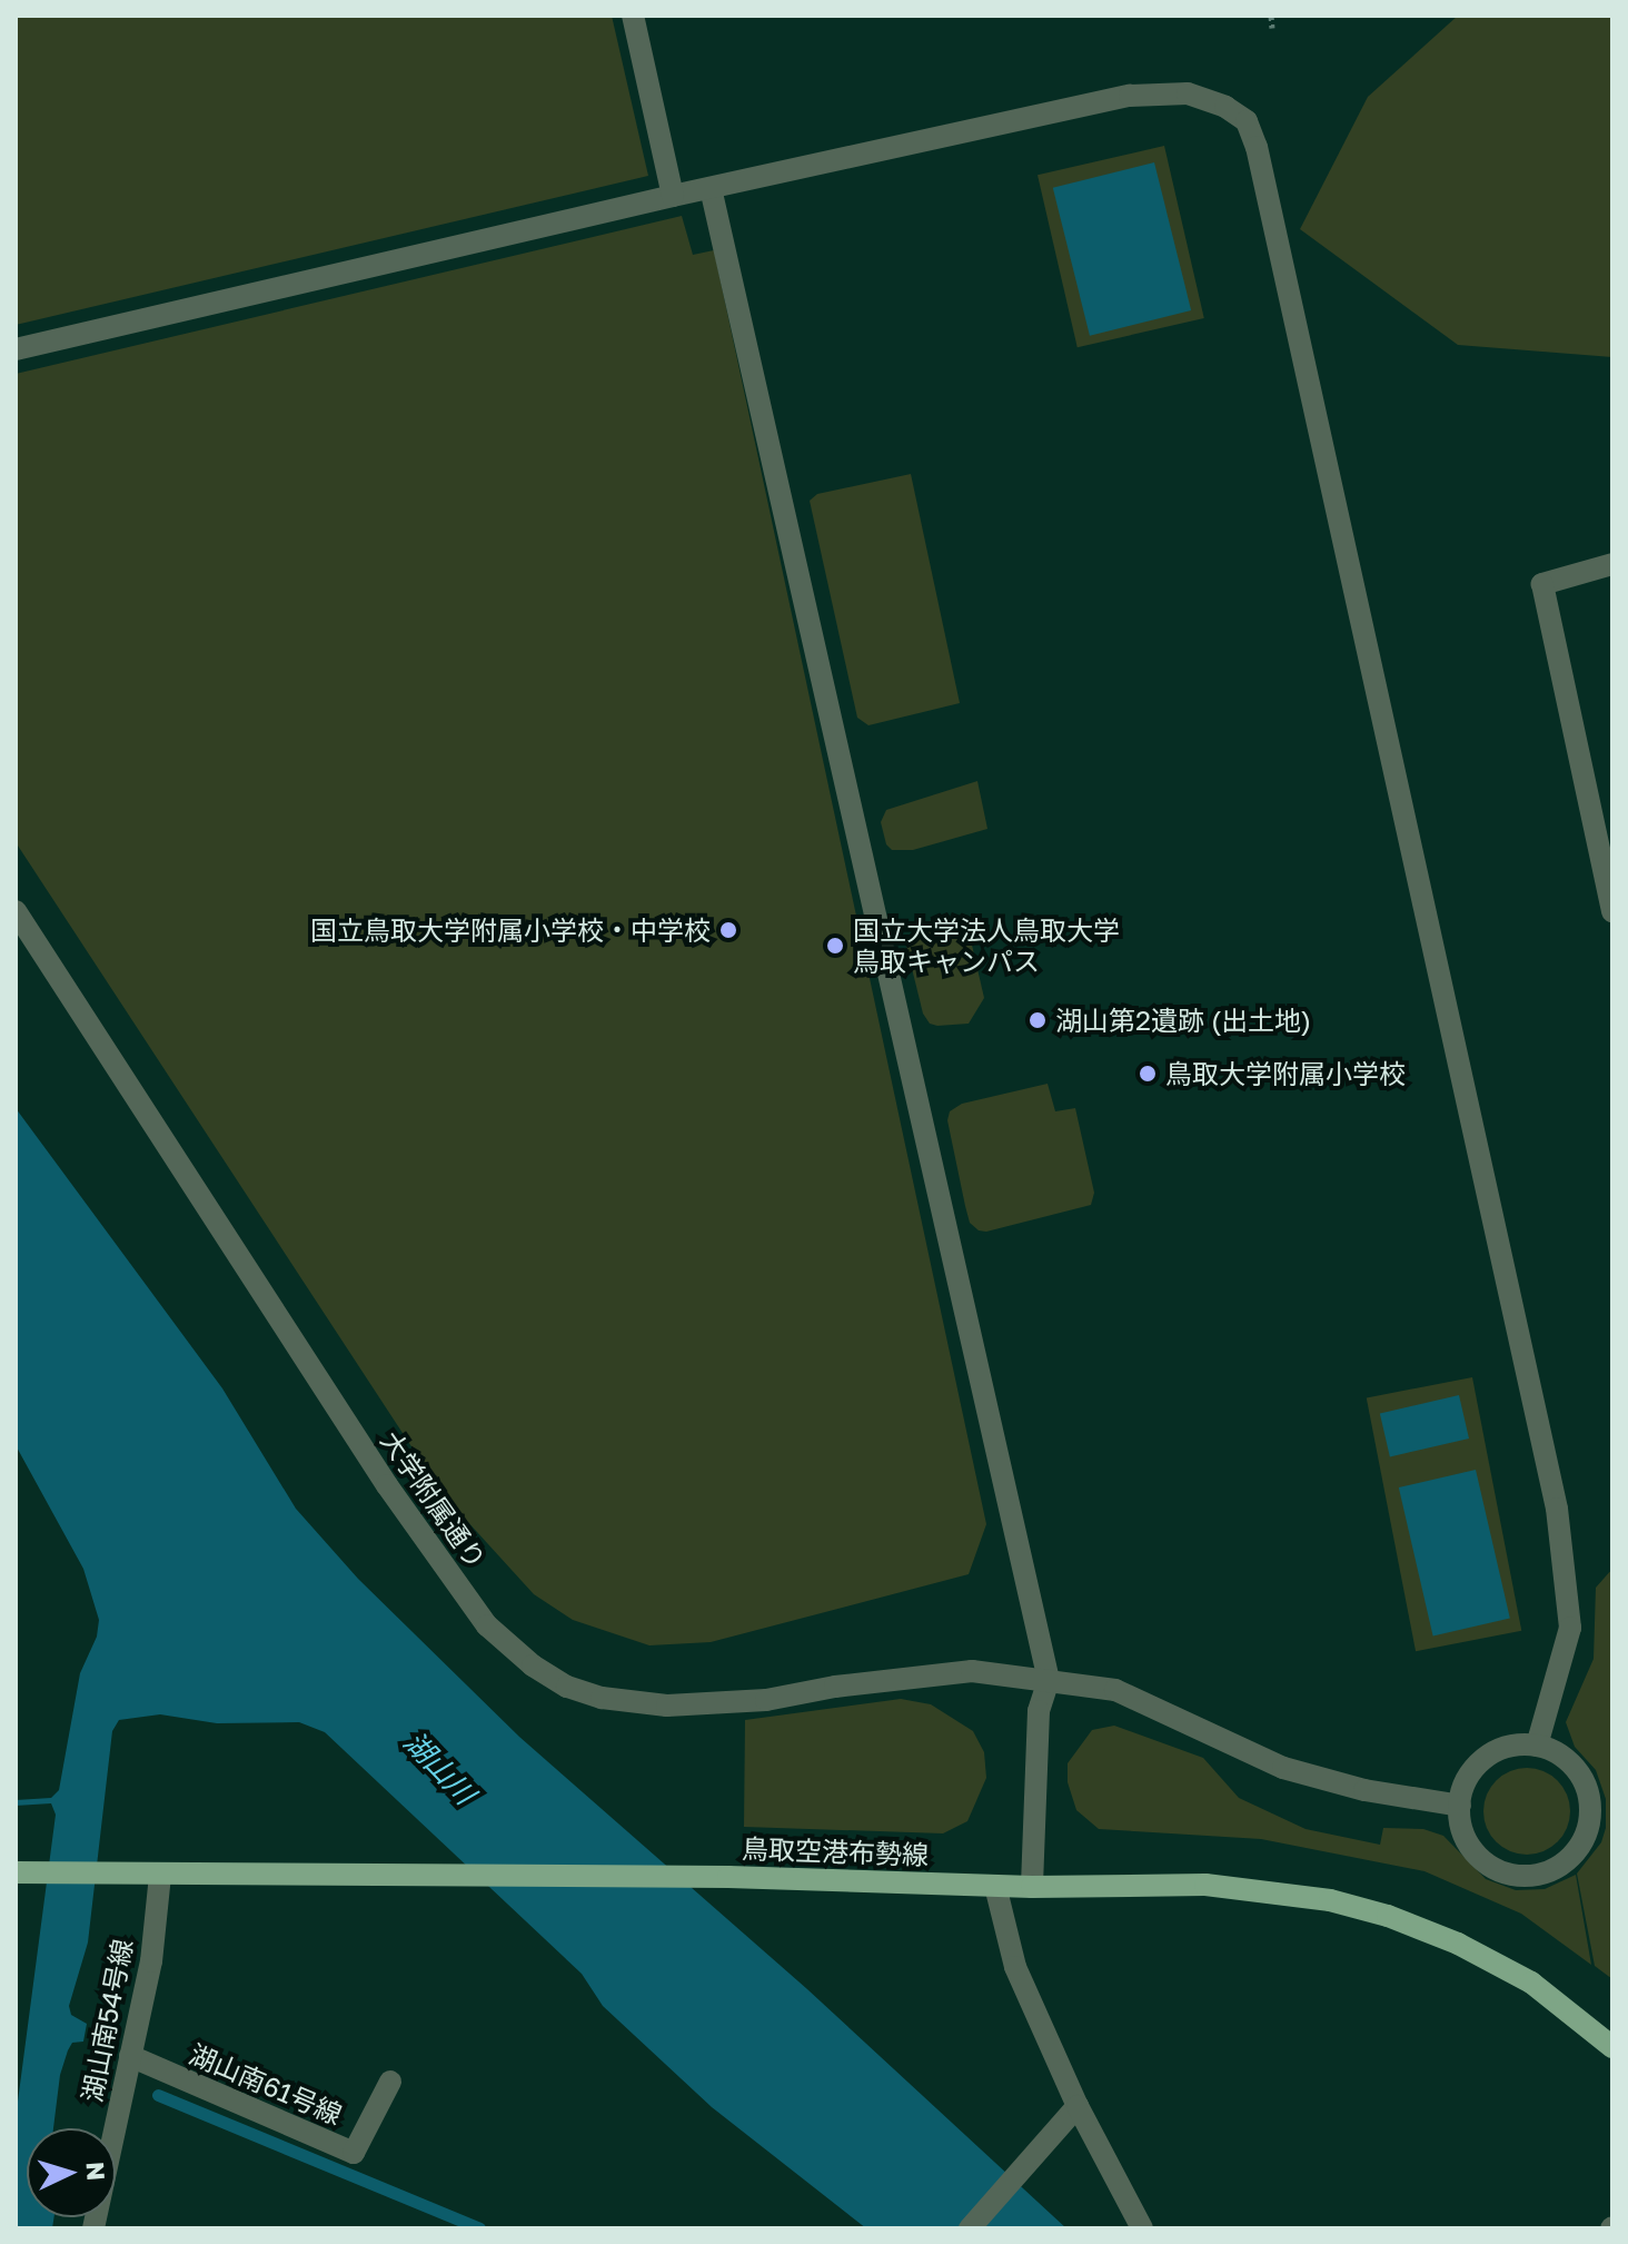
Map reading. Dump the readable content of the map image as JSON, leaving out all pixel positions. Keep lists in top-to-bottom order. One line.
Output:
{"streets":{"main road":["鳥取空港布勢線"],"street":["大学附属通り","湖山南54号線","湖山南61号線"]},"crossings":[["鳥取空港布勢線","湖山南54号線"],["湖山南54号線","湖山南61号線"]],"water":["湖山川"],"places":["国立鳥取大学附属小学校・中学校","国立大学法人鳥取大学 鳥取キャンパス","湖山第2遺跡 (出土地)","鳥取大学附属小学校"],"north":"right"}
